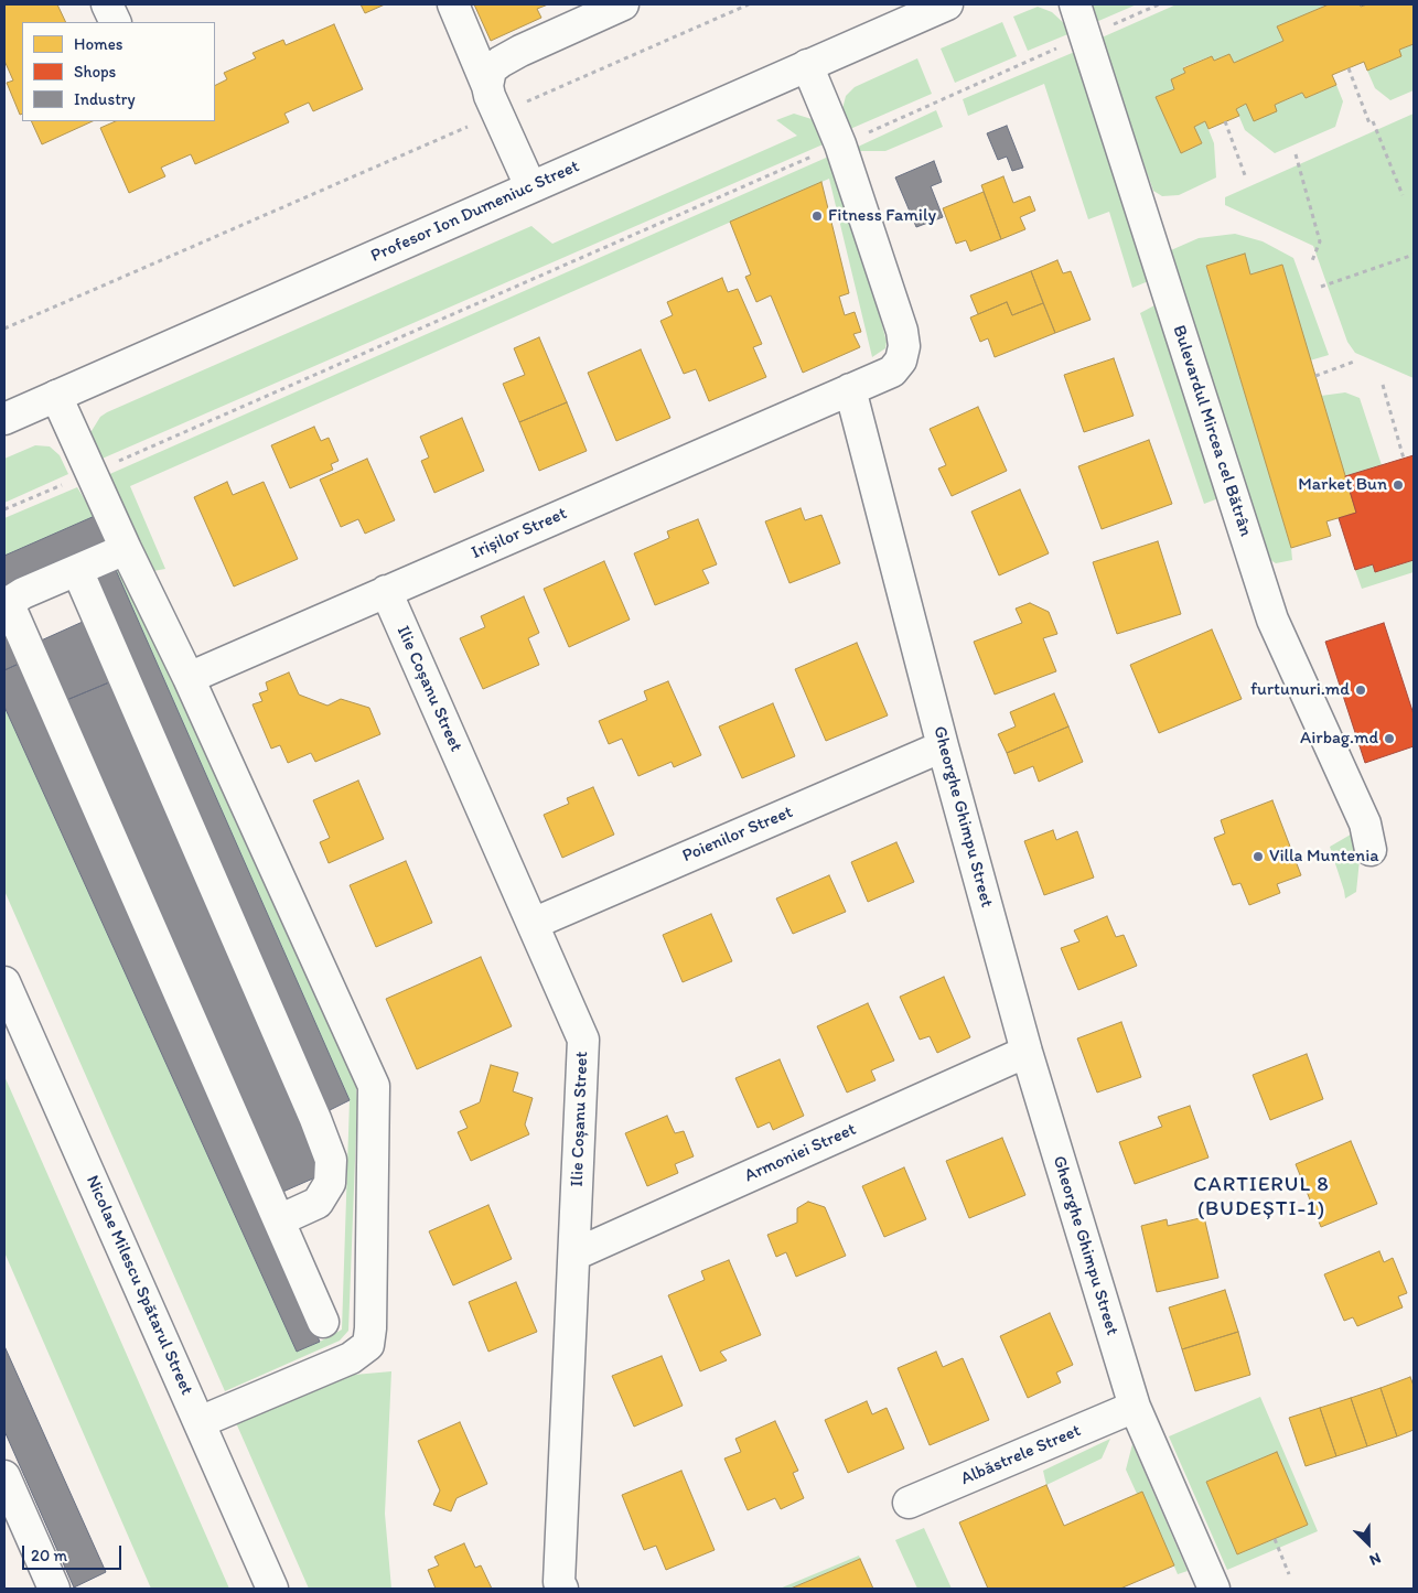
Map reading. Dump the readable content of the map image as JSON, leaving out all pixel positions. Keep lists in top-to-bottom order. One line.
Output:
{"streets":{"street":["Profesor Ion Dumeniuc Street","Bulevardul Mircea cel Bătrân","Irișilor Street","Ilie Coșanu Street","Gheorghe Ghimpu Street","Poienilor Street","Armoniei Street","Nicolae Milescu Spătarul Street","Albăstrele Street"]},"crossings":[["Irișilor Street","Ilie Coșanu Street"],["Irișilor Street","Gheorghe Ghimpu Street"],["Ilie Coșanu Street","Poienilor Street"],["Ilie Coșanu Street","Armoniei Street"],["Gheorghe Ghimpu Street","Poienilor Street"],["Gheorghe Ghimpu Street","Armoniei Street"],["Gheorghe Ghimpu Street","Albăstrele Street"]],"districts":["CARTIERUL 8 (BUDEȘTI-1)"],"places":["Fitness Family","Market Bun","furtunuri.md","Airbag.md","Villa Muntenia"],"legend":["Homes","Shops","Industry"],"scale_bar":"20 m","north":"bottom right"}
